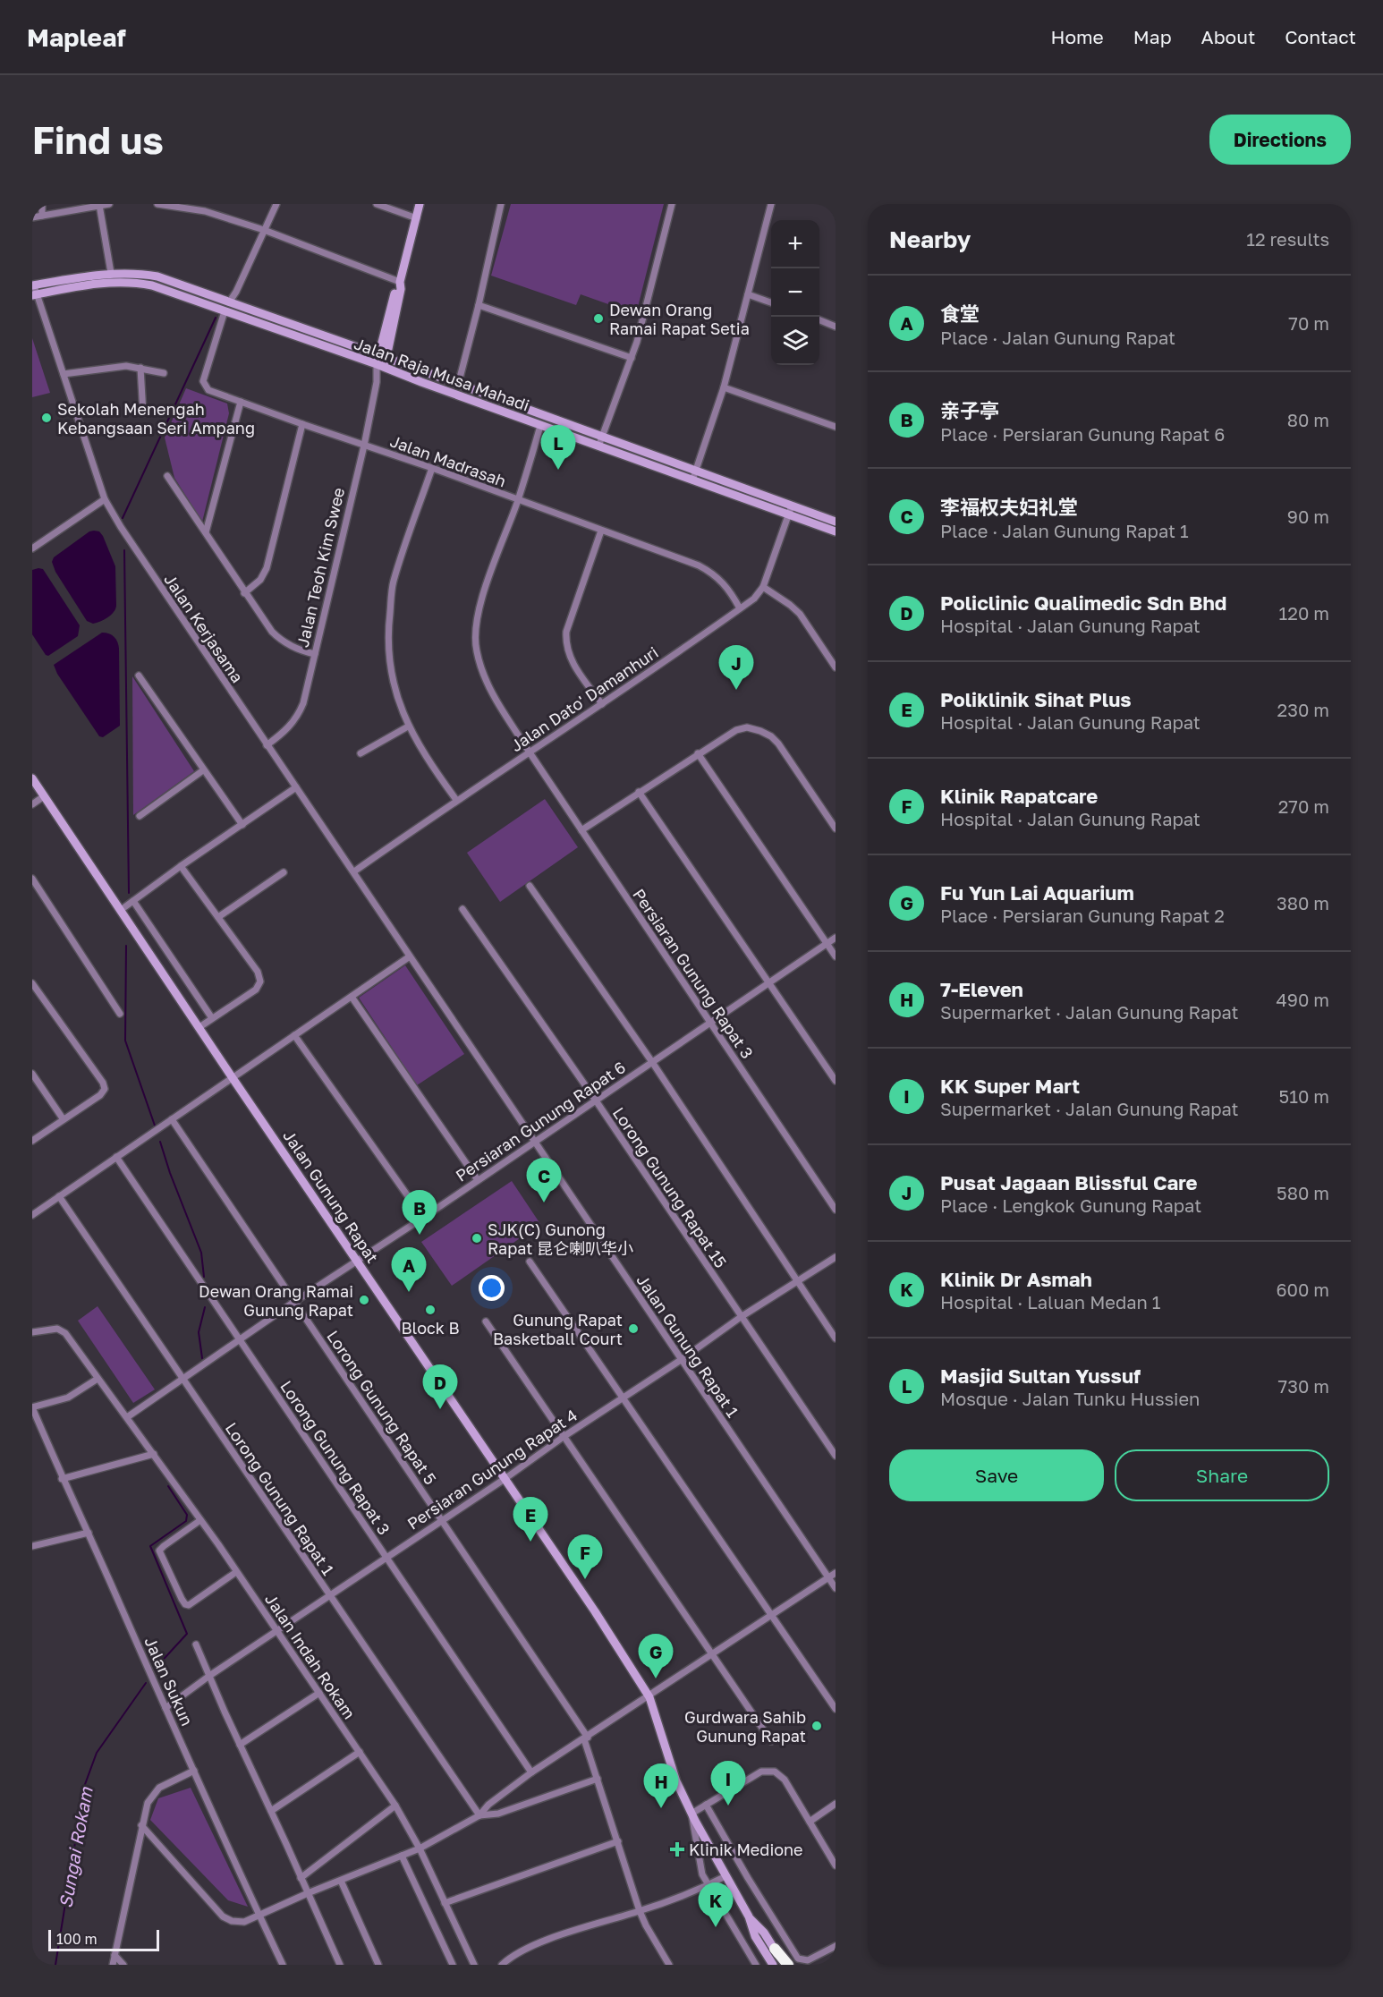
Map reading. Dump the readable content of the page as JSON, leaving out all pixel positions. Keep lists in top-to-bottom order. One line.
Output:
{"streets":{"main road":["Jalan Raja Musa Mahadi","Jalan Teoh Kim Swee","Jalan Gunung Rapat"],"street":["Jalan Madrasah","Jalan Kerjasama","Jalan Dato' Damanhuri","Persiaran Gunung Rapat 3","Persiaran Gunung Rapat 6","Lorong Gunung Rapat 15","Jalan Gunung Rapat 1","Lorong Gunung Rapat 5","Lorong Gunung Rapat 3","Persiaran Gunung Rapat 4","Lorong Gunung Rapat 1","Jalan Indah Rokam","Jalan Sukun"]},"crossings":[["Jalan Raja Musa Mahadi","Jalan Madrasah"],["Jalan Raja Musa Mahadi","Jalan Teoh Kim Swee"],["Jalan Raja Musa Mahadi","Jalan Kerjasama"],["Jalan Raja Musa Mahadi","Jalan Dato' Damanhuri"],["Jalan Raja Musa Mahadi","Persiaran Gunung Rapat 3"],["Jalan Madrasah","Jalan Teoh Kim Swee"],["Jalan Madrasah","Jalan Dato' Damanhuri"],["Jalan Madrasah","Persiaran Gunung Rapat 3"],["Jalan Teoh Kim Swee","Jalan Kerjasama"],["Jalan Kerjasama","Jalan Dato' Damanhuri"],["Jalan Kerjasama","Jalan Gunung Rapat 1"],["Jalan Dato' Damanhuri","Persiaran Gunung Rapat 3"],["Persiaran Gunung Rapat 3","Persiaran Gunung Rapat 6"],["Persiaran Gunung Rapat 6","Lorong Gunung Rapat 15"],["Persiaran Gunung Rapat 6","Jalan Gunung Rapat"],["Persiaran Gunung Rapat 6","Jalan Gunung Rapat 1"],["Persiaran Gunung Rapat 6","Lorong Gunung Rapat 5"],["Persiaran Gunung Rapat 6","Lorong Gunung Rapat 3"],["Persiaran Gunung Rapat 6","Lorong Gunung Rapat 1"],["Persiaran Gunung Rapat 6","Jalan Indah Rokam"],["Lorong Gunung Rapat 15","Persiaran Gunung Rapat 4"],["Jalan Gunung Rapat","Persiaran Gunung Rapat 4"],["Jalan Gunung Rapat 1","Persiaran Gunung Rapat 4"],["Lorong Gunung Rapat 5","Persiaran Gunung Rapat 4"],["Lorong Gunung Rapat 3","Persiaran Gunung Rapat 4"],["Persiaran Gunung Rapat 4","Lorong Gunung Rapat 1"],["Persiaran Gunung Rapat 4","Jalan Indah Rokam"],["Persiaran Gunung Rapat 4","Jalan Sukun"]],"water":["Sungai Rokam"],"places":{"other":["Dewan Orang Ramai Rapat Setia","Sekolah Menengah Kebangsaan Seri Ampang","SJK(C) Gunong Rapat 昆仑喇叭华小","Dewan Orang Ramai Gunung Rapat","Block B","Gunung Rapat Basketball Court","Gurdwara Sahib Gunung Rapat"],"health":["Klinik Medione"]},"scale_bar":"100 m","page":{"header":"Mapleaf","nav":["Home","Map","About","Contact"],"buttons":["Directions",["Save","Share"]],"title":"Find us","heading":["Nearby","12 results"],"map_buttons":["+","−"],"list":[{"mark":"A","name":"食堂","note":"Place · Jalan Gunung Rapat","value":"70 m"},{"mark":"B","name":"亲子亭","note":"Place · Persiaran Gunung Rapat 6","value":"80 m"},{"mark":"C","name":"李福权夫妇礼堂","note":"Place · Jalan Gunung Rapat 1","value":"90 m"},{"mark":"D","name":"Policlinic Qualimedic Sdn Bhd","note":"Hospital · Jalan Gunung Rapat","value":"120 m"},{"mark":"E","name":"Poliklinik Sihat Plus","note":"Hospital · Jalan Gunung Rapat","value":"230 m"},{"mark":"F","name":"Klinik Rapatcare","note":"Hospital · Jalan Gunung Rapat","value":"270 m"},{"mark":"G","name":"Fu Yun Lai Aquarium","note":"Place · Persiaran Gunung Rapat 2","value":"380 m"},{"mark":"H","name":"7-Eleven","note":"Supermarket · Jalan Gunung Rapat","value":"490 m"},{"mark":"I","name":"KK Super Mart","note":"Supermarket · Jalan Gunung Rapat","value":"510 m"},{"mark":"J","name":"Pusat Jagaan Blissful Care","note":"Place · Lengkok Gunung Rapat","value":"580 m"},{"mark":"K","name":"Klinik Dr Asmah","note":"Hospital · Laluan Medan 1","value":"600 m"},{"mark":"L","name":"Masjid Sultan Yussuf","note":"Mosque · Jalan Tunku Hussien","value":"730 m"}],"pins":["L","J","C","B","A","D","E","F","G","I","H","K"],"scale":"100 m"}}
